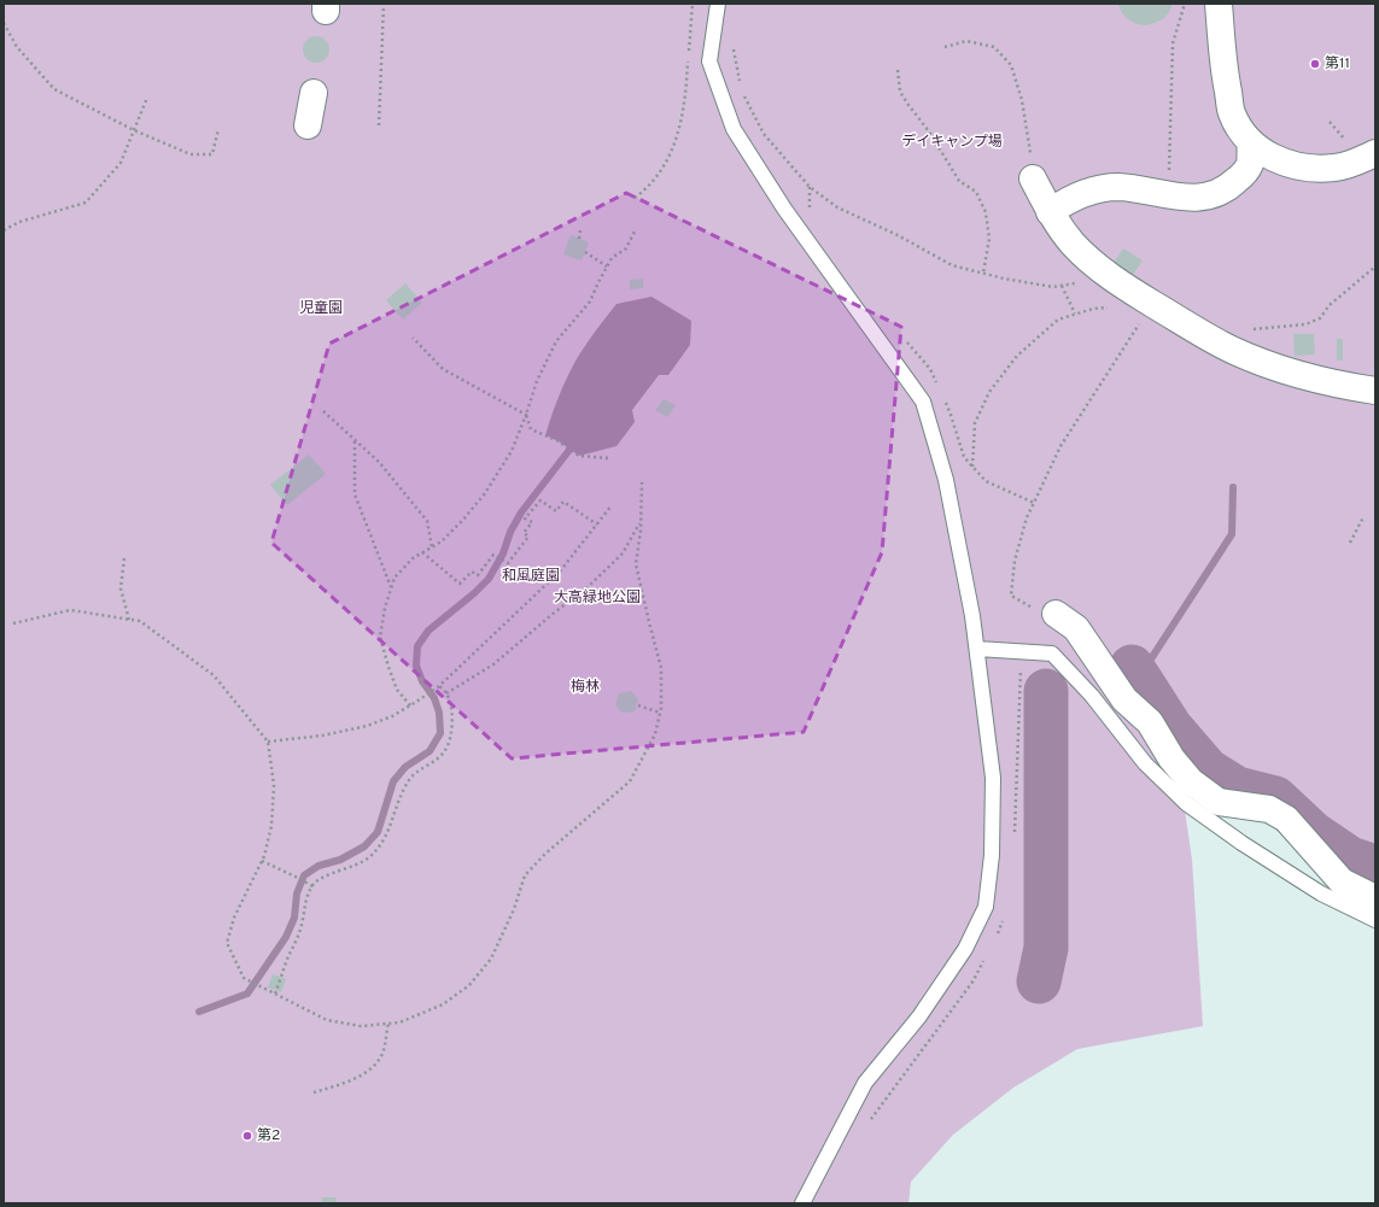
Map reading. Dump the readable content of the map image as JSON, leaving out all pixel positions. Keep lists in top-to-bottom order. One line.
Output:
{"parks":["デイキャンプ場","児童園","和風庭園","大高緑地公園","梅林"],"places":["第11","第2"]}
